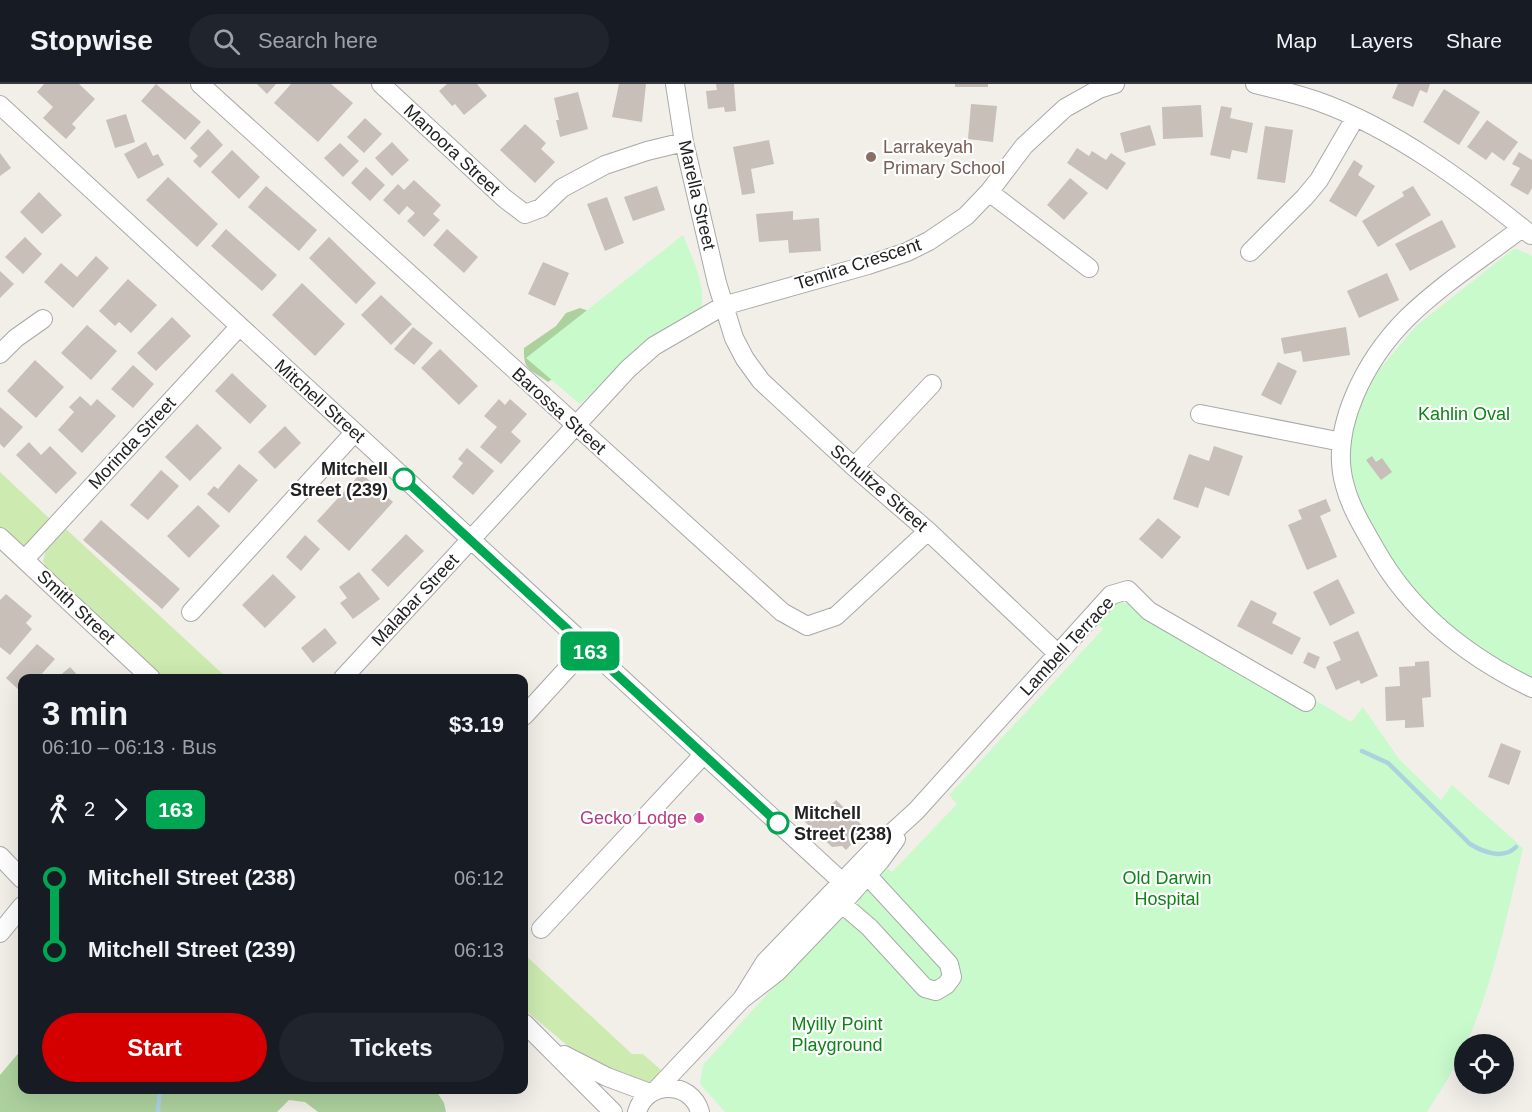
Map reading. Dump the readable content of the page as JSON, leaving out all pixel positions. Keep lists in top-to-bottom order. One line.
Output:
{"streets":{"street":["Manoora Street","Marella Street","Temira Crescent","Mitchell Street","Barossa Street","Morinda Street","Schultze Street","Malabar Street","Smith Street","Lambell Terrace"]},"crossings":[["Manoora Street","Marella Street"],["Marella Street","Temira Crescent"],["Marella Street","Schultze Street"],["Marella Street","Malabar Street"],["Temira Crescent","Schultze Street"],["Temira Crescent","Malabar Street"],["Mitchell Street","Morinda Street"],["Mitchell Street","Malabar Street"],["Mitchell Street","Lambell Terrace"],["Barossa Street","Schultze Street"],["Barossa Street","Malabar Street"],["Morinda Street","Smith Street"],["Schultze Street","Malabar Street"],["Schultze Street","Lambell Terrace"]],"parks":["Kahlin Oval","Old Darwin Hospital","Myilly Point Playground"],"places":["Larrakeyah Primary School","Mitchell Street (239)","Gecko Lodge","Mitchell Street (238)"],"lines":["bus line 163"],"page":{"header":"Stopwise","search":"Search here","nav":["Map","Layers","Share"],"on_map":"163","heading":["3 min","06:10 – 06:13 · Bus","$3.19"],"legs":["2","163"],"list":[{"name":"Mitchell Street (238)","value":"06:12"},{"name":"Mitchell Street (239)","value":"06:13"}],"buttons":["Start","Tickets"]}}
